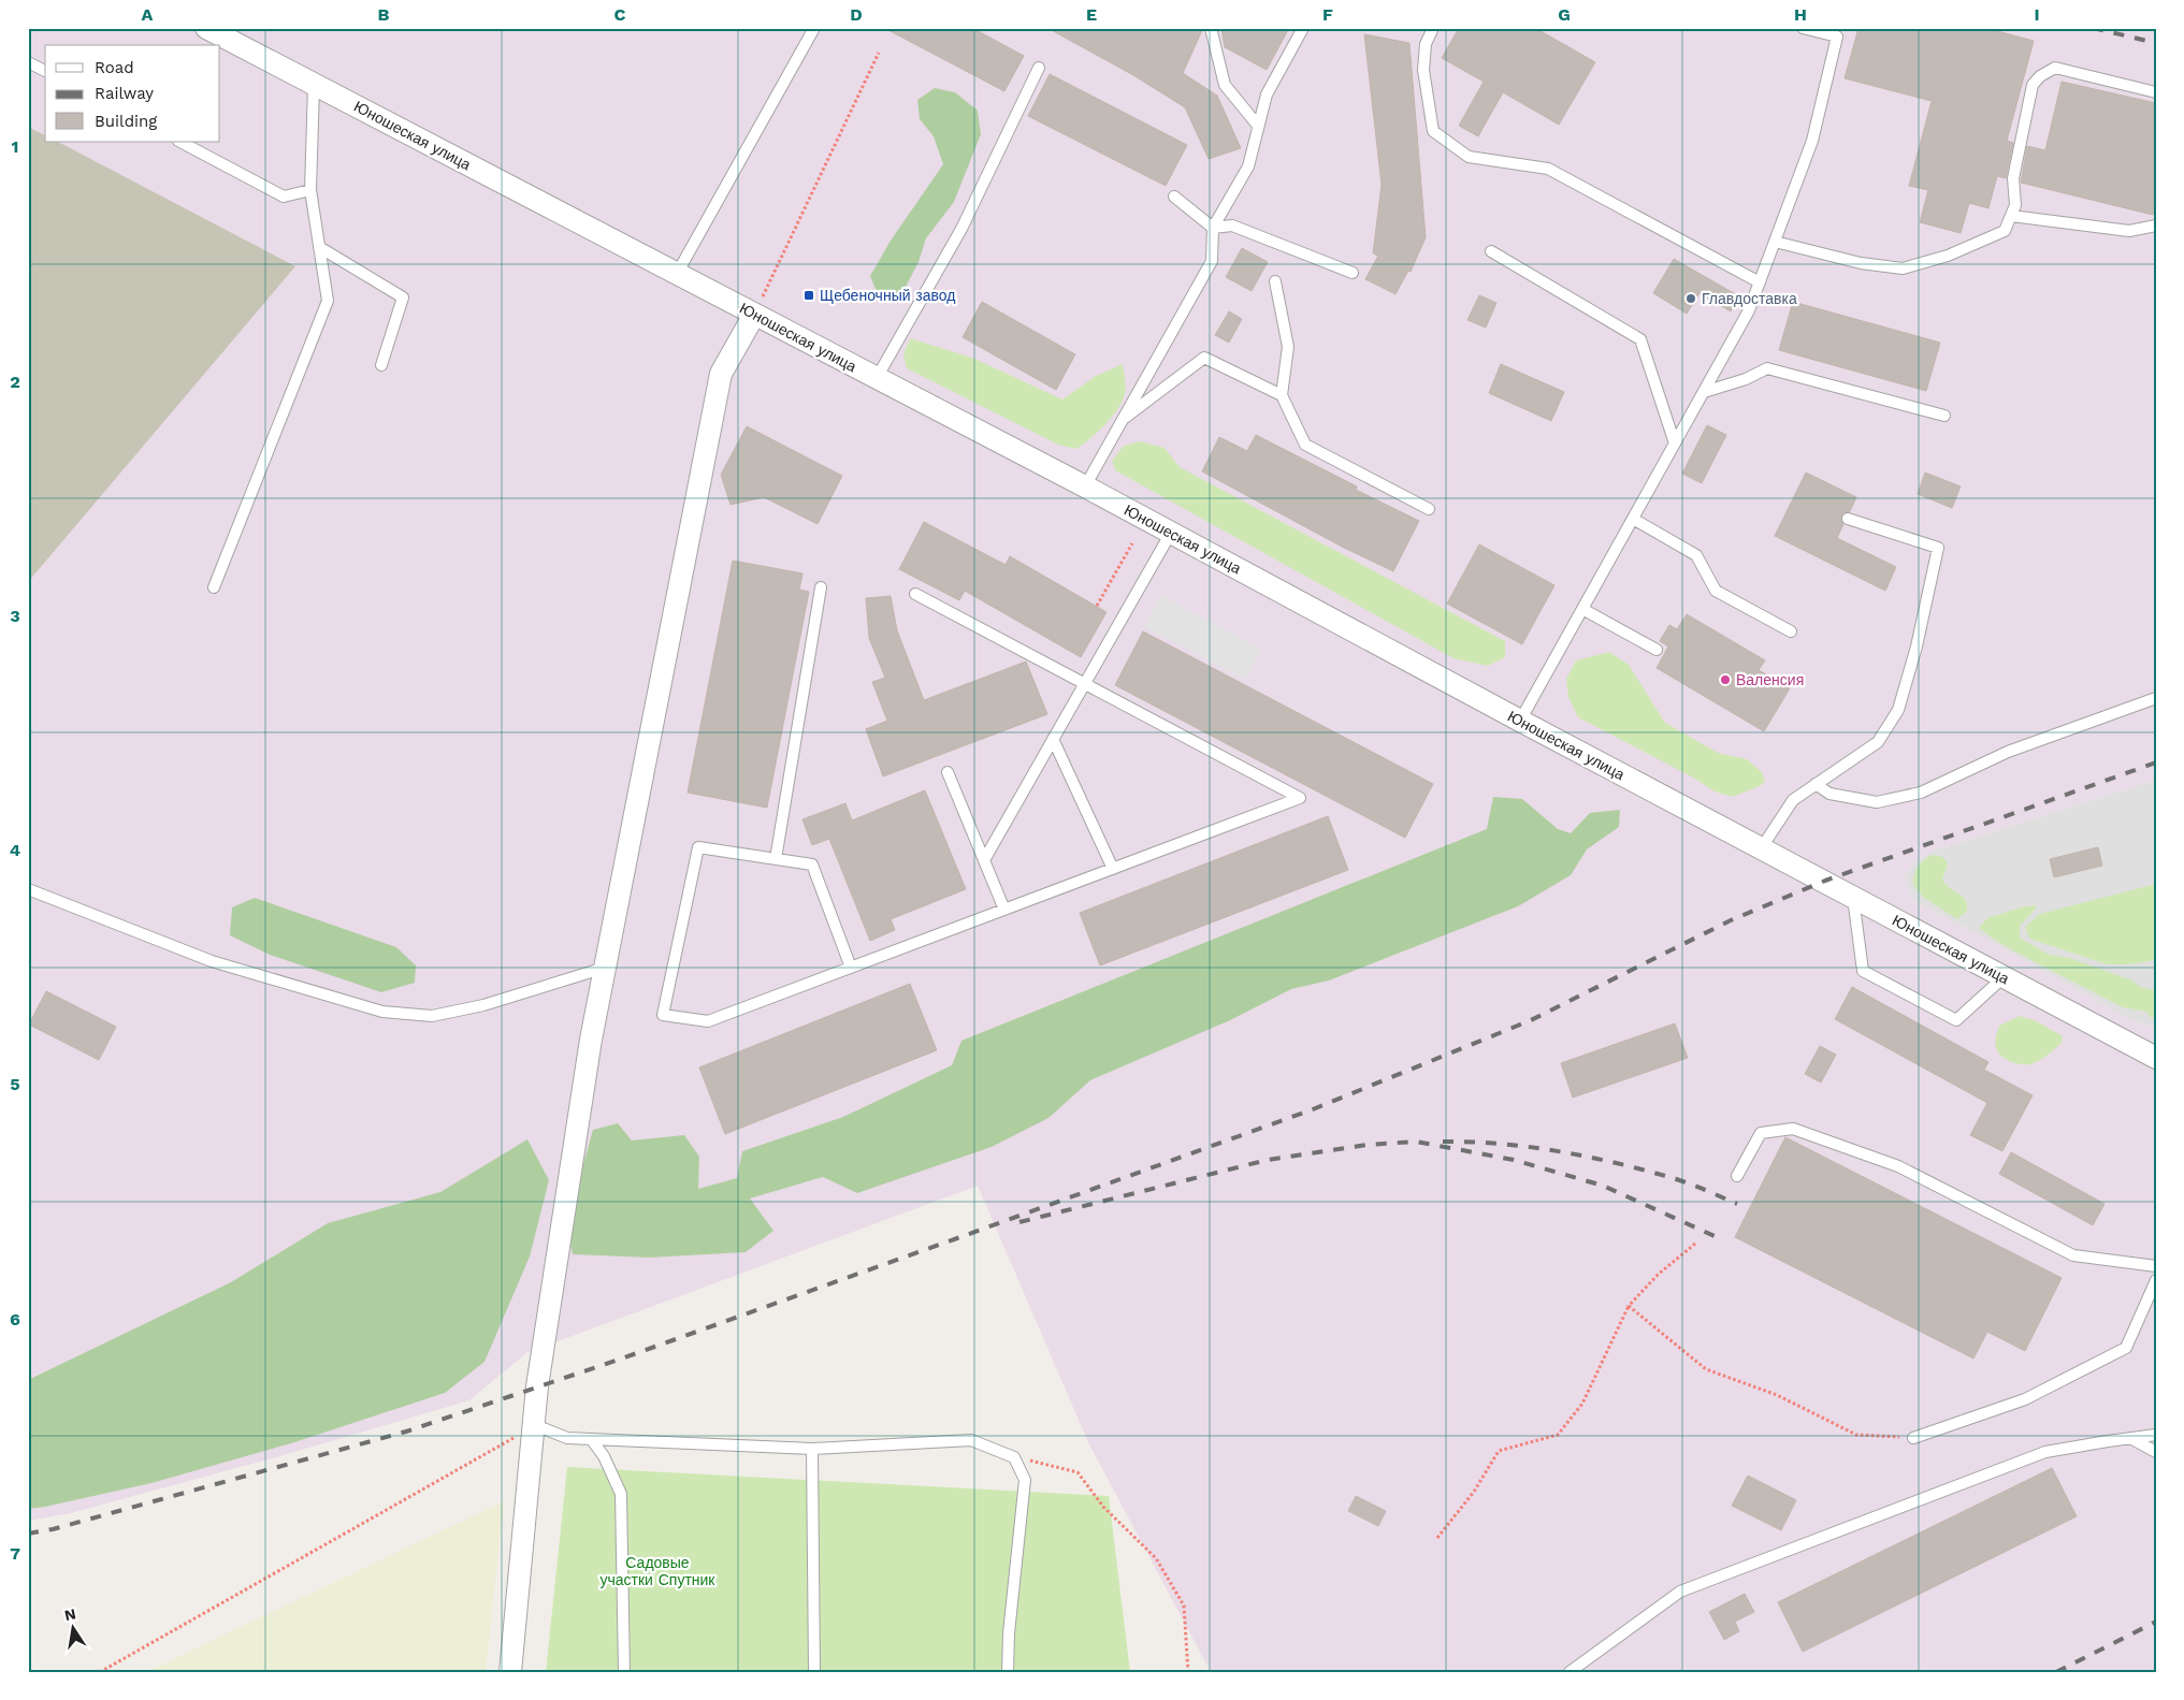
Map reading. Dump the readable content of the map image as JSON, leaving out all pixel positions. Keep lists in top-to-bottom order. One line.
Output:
{"streets":{"street":["Юношеская улица"]},"parks":["Садовые участки Спутник"],"places":{"transit":["Щебеночный завод"],"other":["Главдоставка","Валенсия"]},"legend":["Road","Railway","Building"],"north":"top","grid":{"columns":["A","B","C","D","E","F","G","H","I"],"rows":["1","2","3","4","5","6","7"]}}
